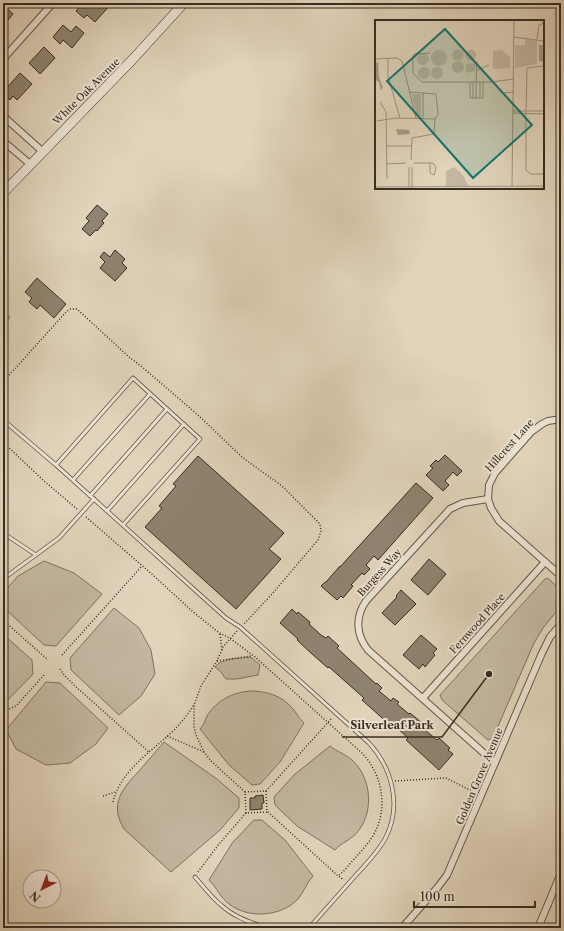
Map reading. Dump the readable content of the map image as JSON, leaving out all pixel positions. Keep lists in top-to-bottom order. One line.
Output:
{"streets":{"street":["White Oak Avenue","Hillcrest Lane","Burgess Way","Fernwood Place","Golden Grove Avenue"]},"crossings":[["Hillcrest Lane","Burgess Way"],["Burgess Way","Fernwood Place"],["Burgess Way","Golden Grove Avenue"]],"places":["Silverleaf Park"],"scale_bar":"100 m","north":"bottom left"}
